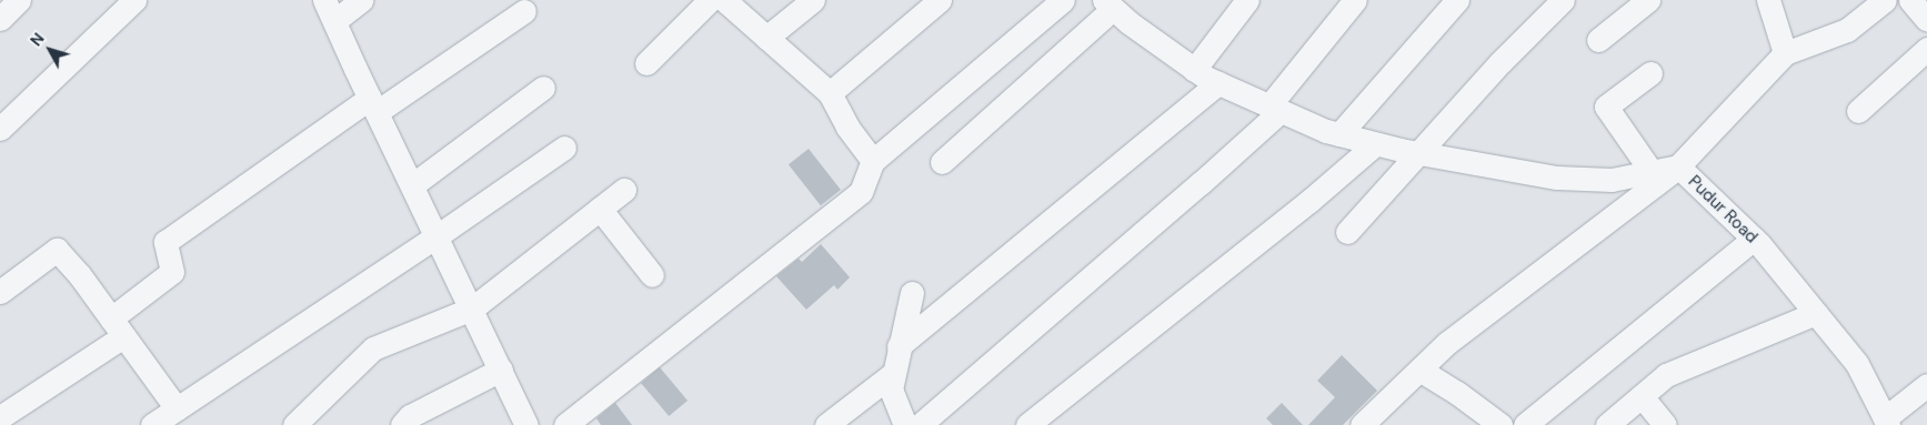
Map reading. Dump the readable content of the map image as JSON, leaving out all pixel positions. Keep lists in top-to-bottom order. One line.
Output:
{"streets":{"street":["Pudur Road"]},"north":"top left"}
